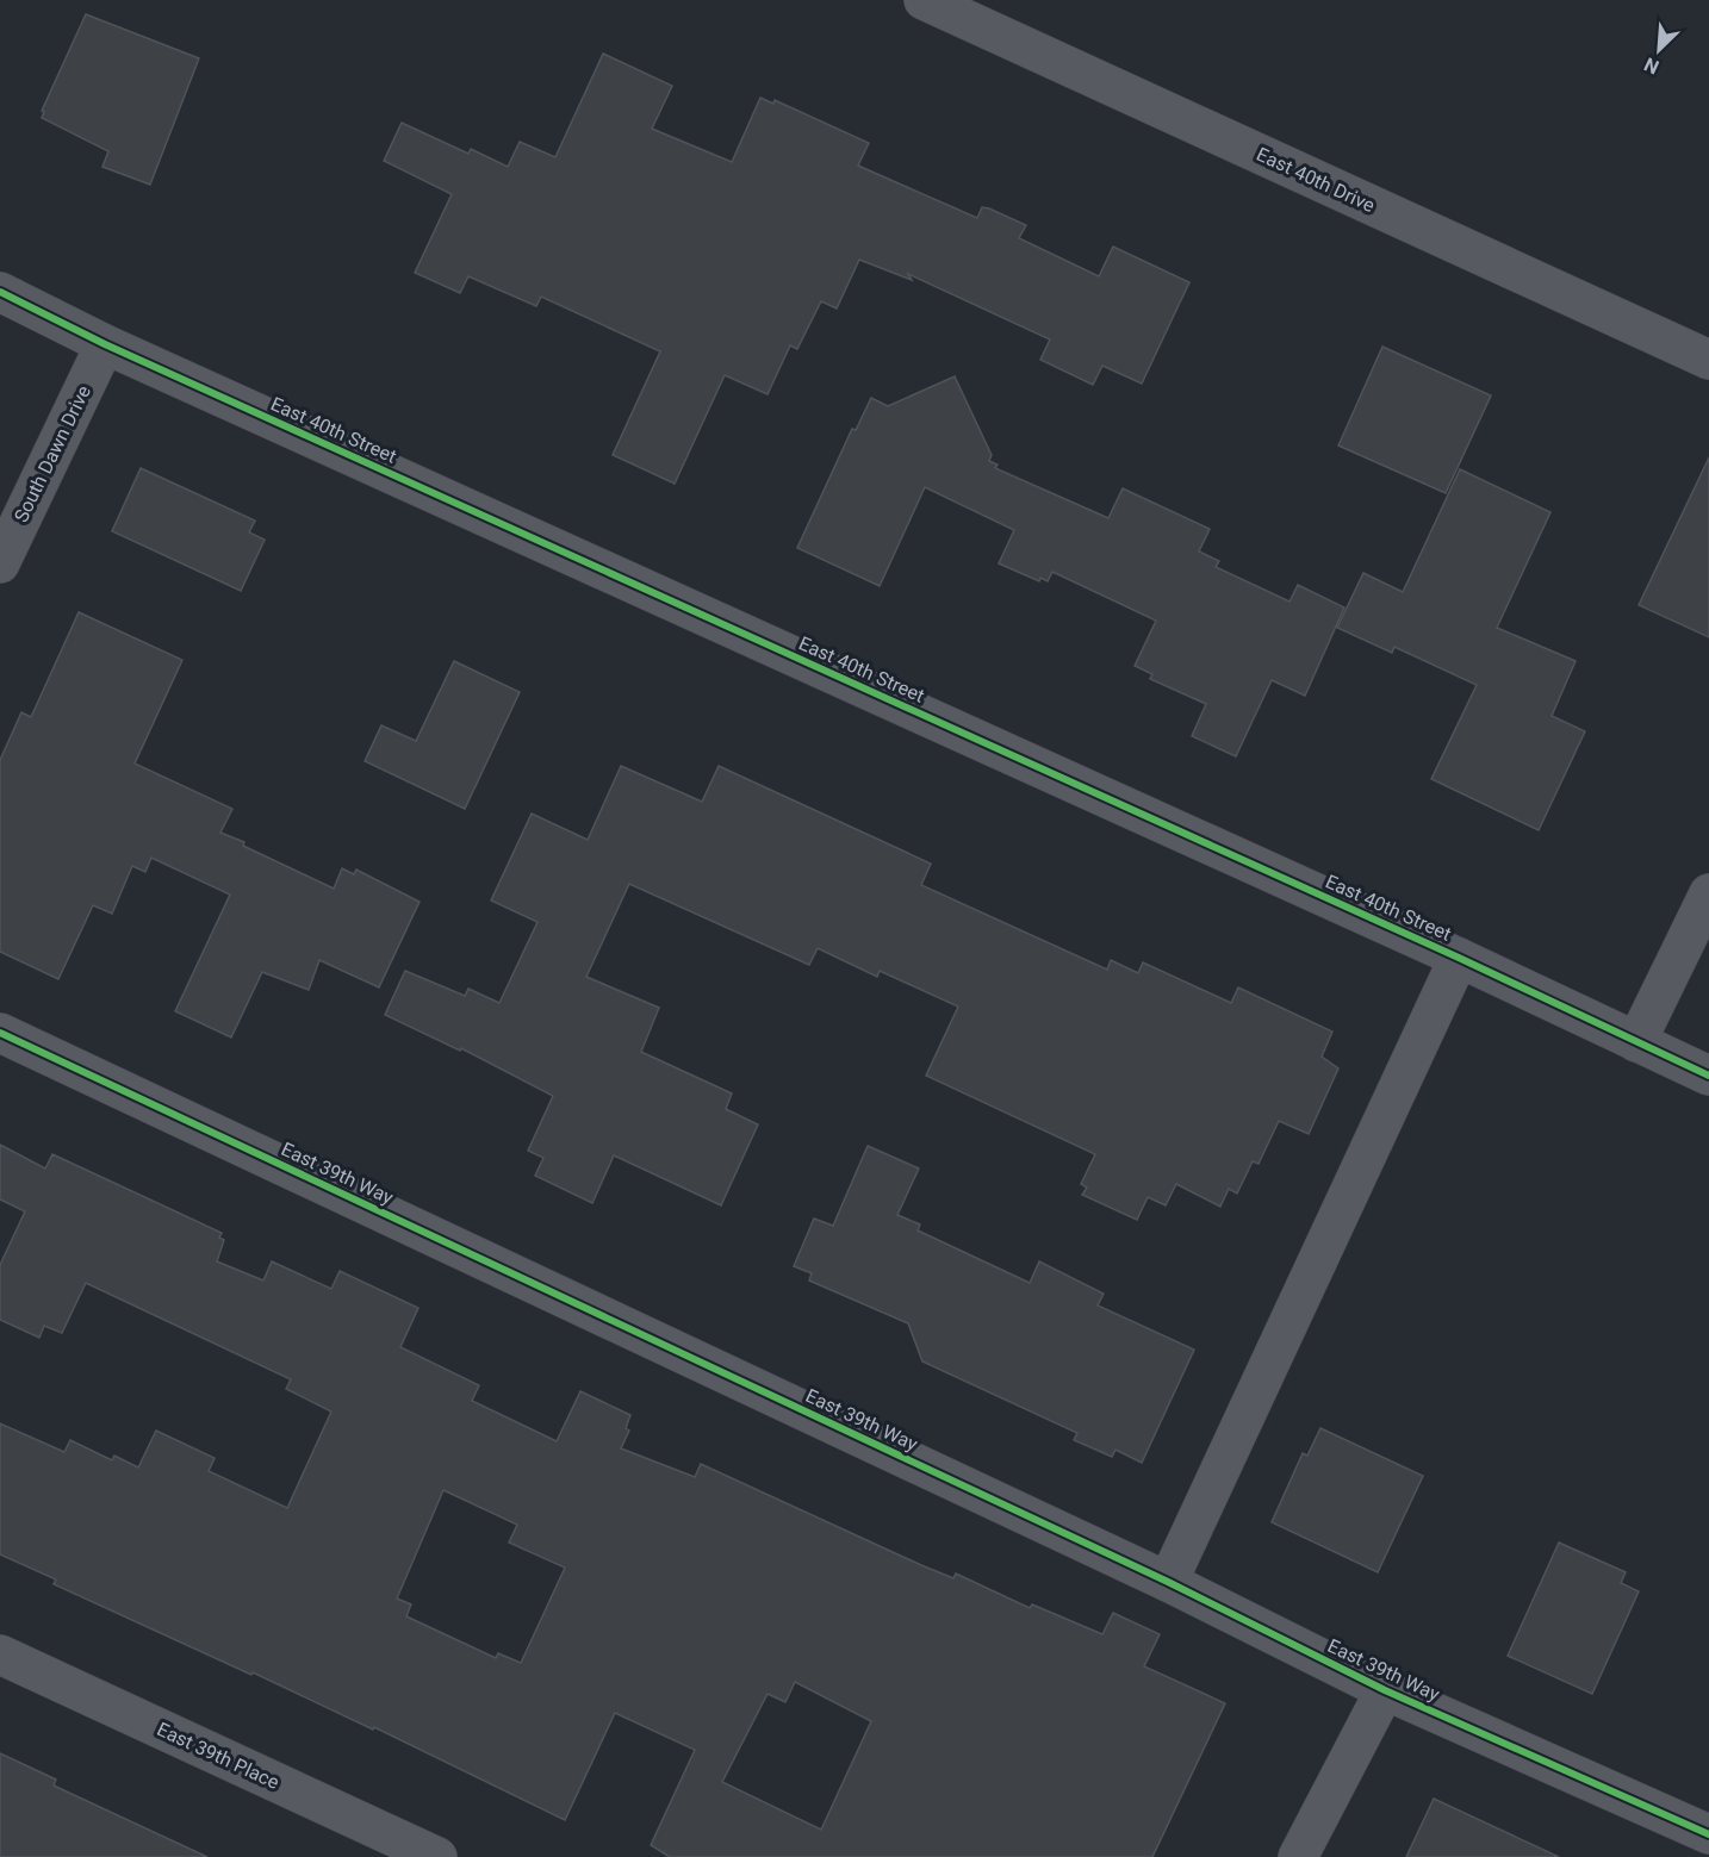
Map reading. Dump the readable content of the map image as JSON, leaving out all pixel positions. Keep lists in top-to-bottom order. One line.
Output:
{"streets":{"street":["East 40th Drive","East 40th Street","South Dawn Drive","East 39th Way","East 39th Place"]},"crossings":[["East 40th Street","South Dawn Drive"]],"north":"bottom left"}
